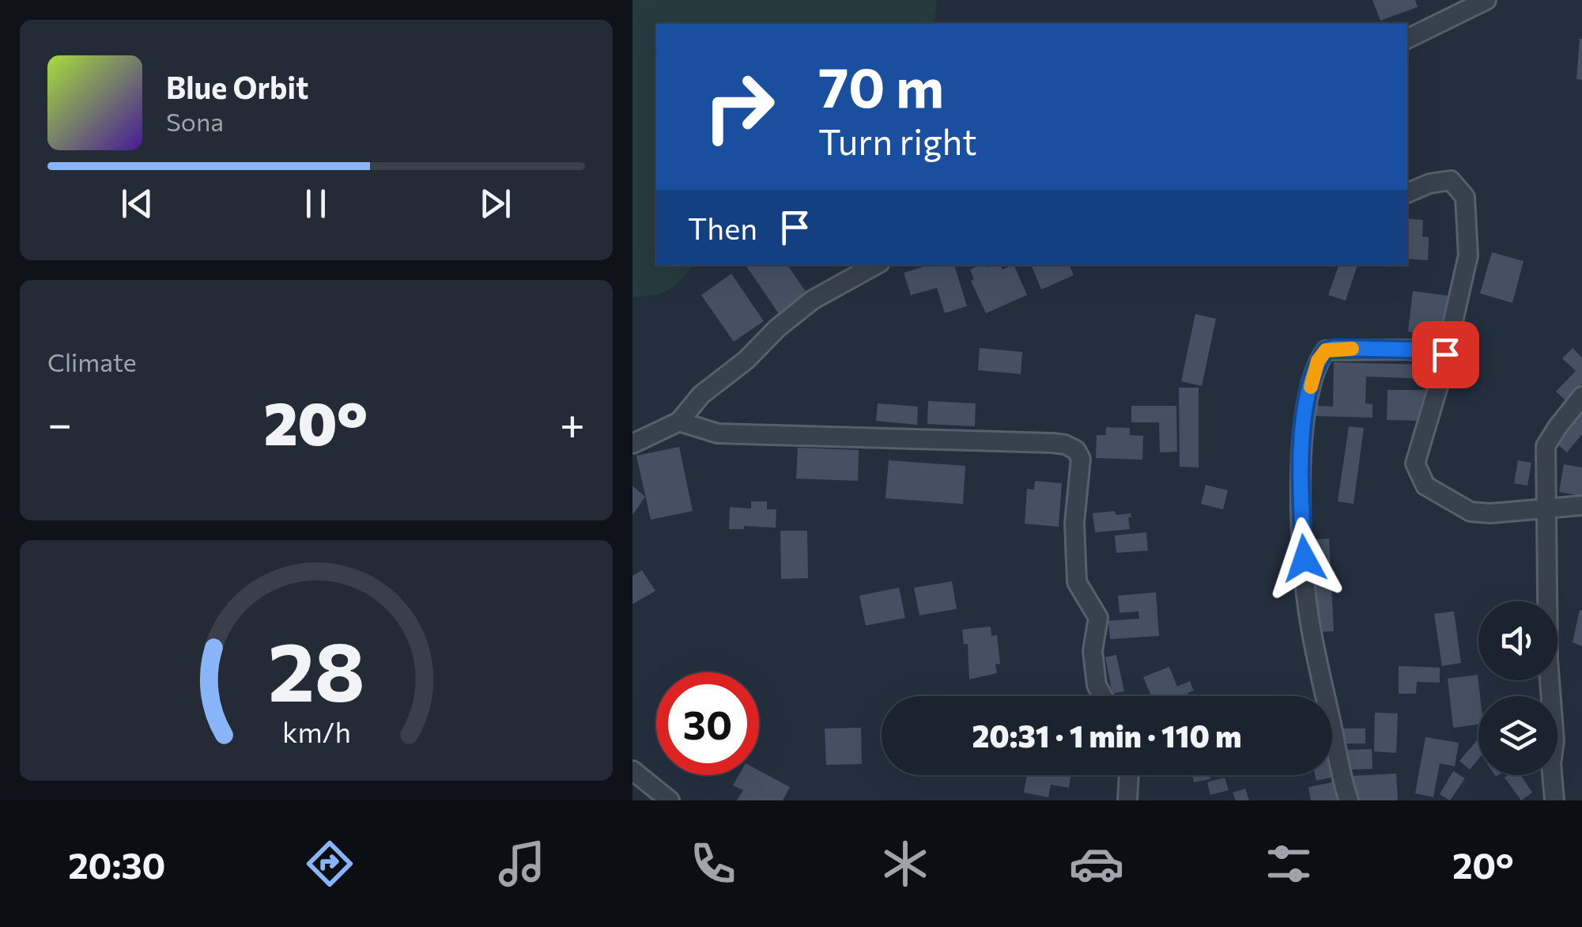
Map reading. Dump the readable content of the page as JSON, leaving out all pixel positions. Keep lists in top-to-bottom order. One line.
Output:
{"page":{"turn":["70 m","Turn right"],"song":["Blue Orbit","Sona"],"then":"Then","tile":"Climate","heat":["−","20°","+"],"limit":"30","trip":"20:31 · 1 min · 110 m","tabs":["20:30","20°"],"gauge":["28","km/h"]}}
